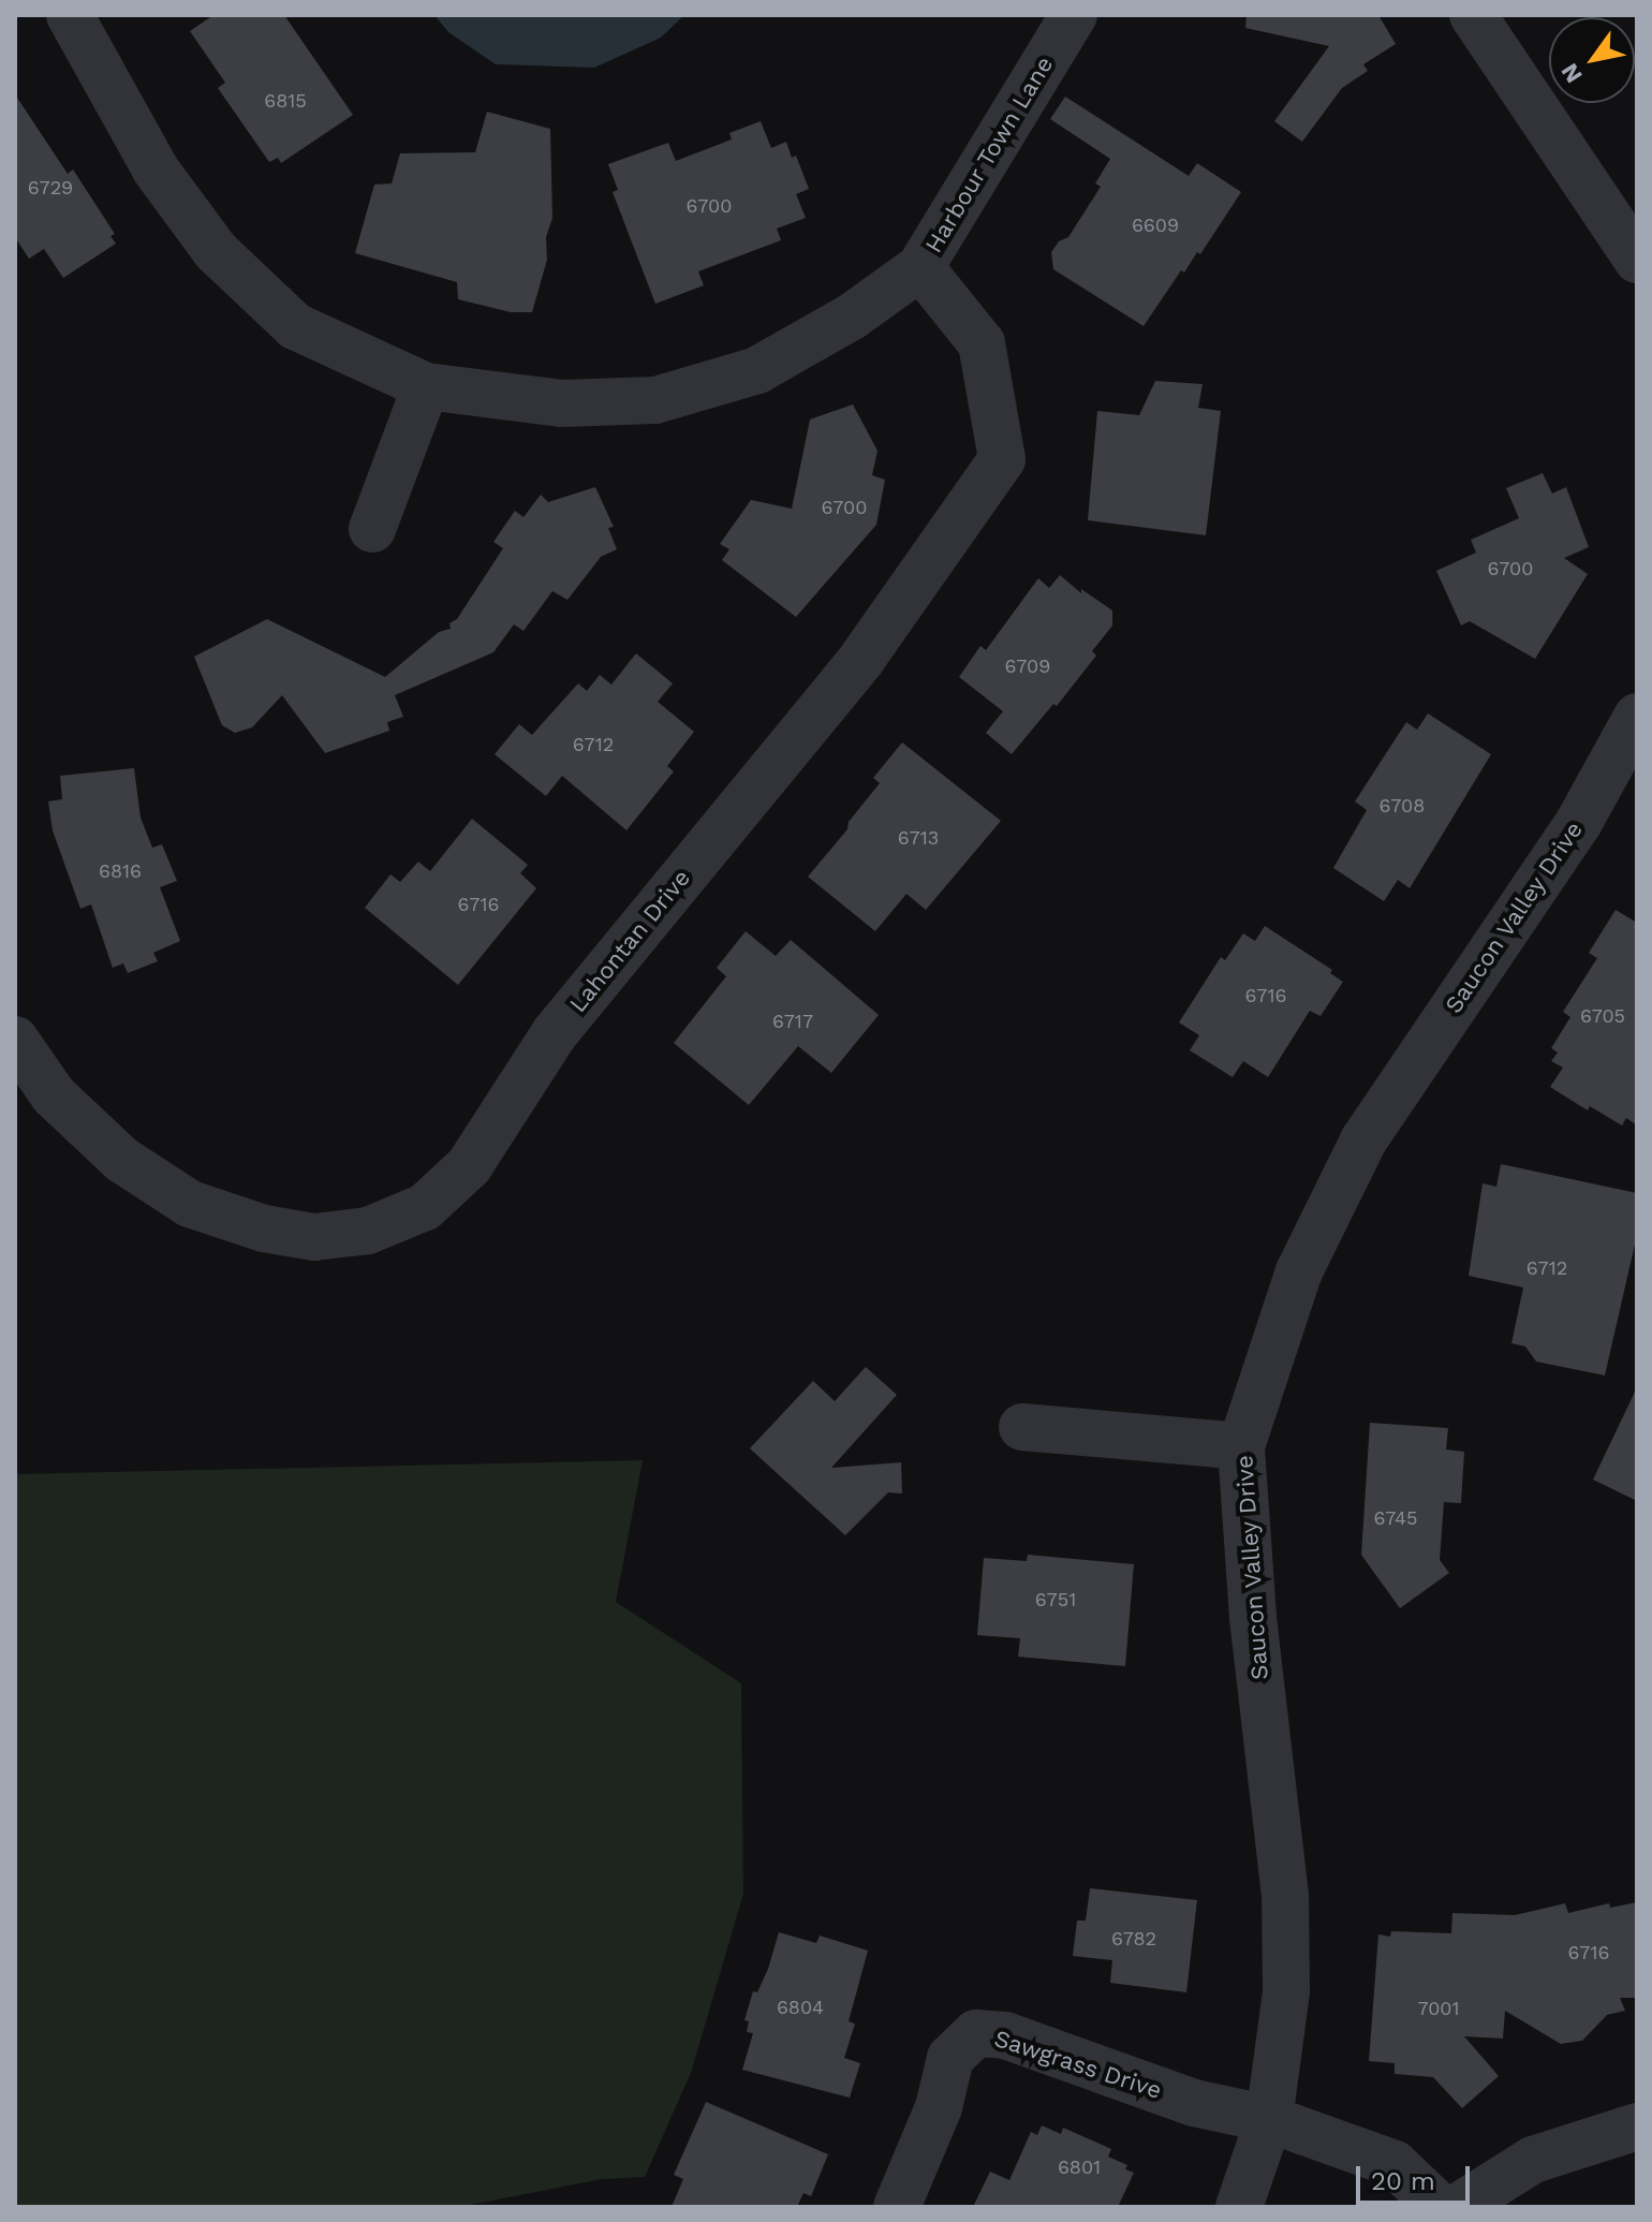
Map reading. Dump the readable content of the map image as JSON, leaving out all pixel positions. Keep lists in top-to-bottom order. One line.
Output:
{"streets":{"street":["Harbour Town Lane","Saucon Valley Drive","Lahontan Drive","Sawgrass Drive"]},"crossings":[["Harbour Town Lane","Lahontan Drive"],["Saucon Valley Drive","Sawgrass Drive"]],"house_numbers":["6815","6729","6700","6609","6700","6700","6709","6712","6708","6713","6816","6716","6716","6705","6717","6712","6745","6751","6782","6716","6804","7001","6801"],"scale_bar":"20 m","north":"bottom left"}
